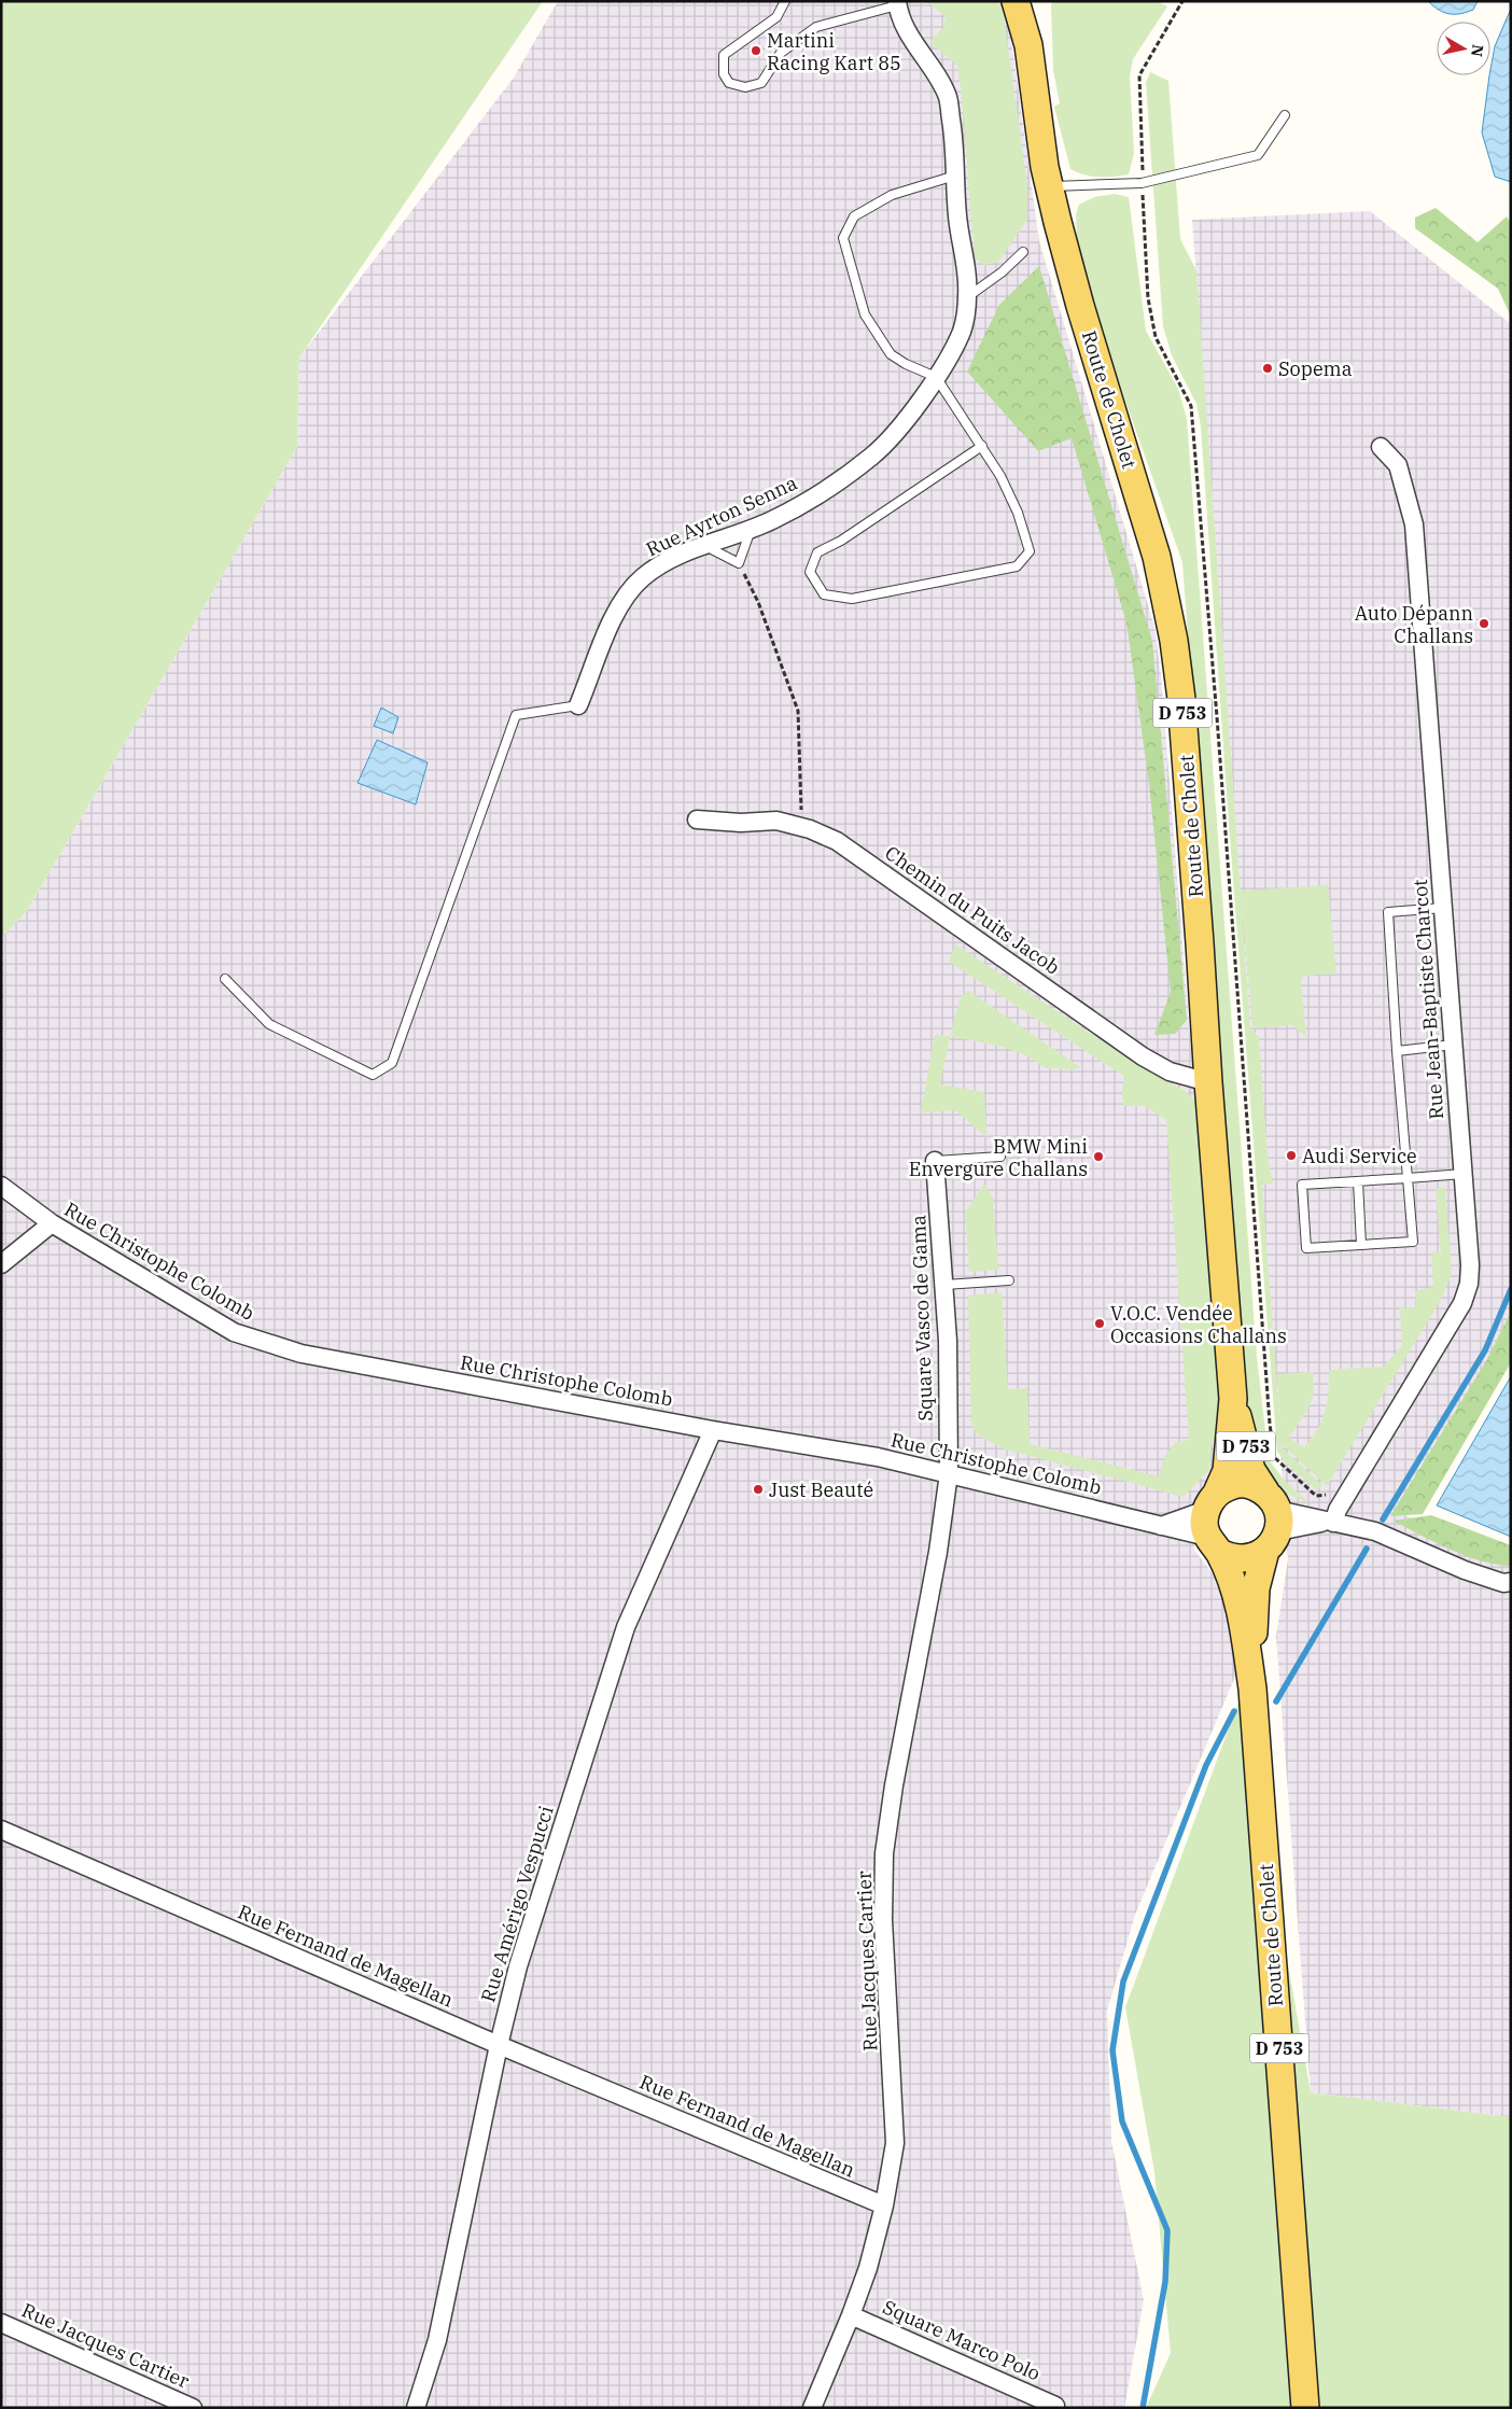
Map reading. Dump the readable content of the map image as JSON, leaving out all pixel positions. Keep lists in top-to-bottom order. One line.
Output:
{"streets":{"main road":["Route de Cholet","D 753"],"street":["Rue Ayrton Senna","Chemin du Puits Jacob","Rue Jean-Baptiste Charcot","Rue Christophe Colomb","Square Vasco de Gama","Rue Amérigo Vespucci","Rue Fernand de Magellan","Rue Jacques Cartier","Square Marco Polo"]},"crossings":[["Route de Cholet","Chemin du Puits Jacob"],["Route de Cholet","Rue Christophe Colomb"],["Rue Christophe Colomb","Square Vasco de Gama"],["Rue Christophe Colomb","Rue Amérigo Vespucci"],["Rue Christophe Colomb","Rue Jacques Cartier"],["Square Vasco de Gama","Rue Jacques Cartier"],["Rue Amérigo Vespucci","Rue Fernand de Magellan"],["Rue Fernand de Magellan","Rue Jacques Cartier"],["Rue Jacques Cartier","Square Marco Polo"]],"places":["Martini Racing Kart 85","Sopema","Auto Dépann Challans","Audi Service","BMW Mini Envergure Challans","V.O.C. Vendée Occasions Challans","Just Beauté"],"north":"right"}
